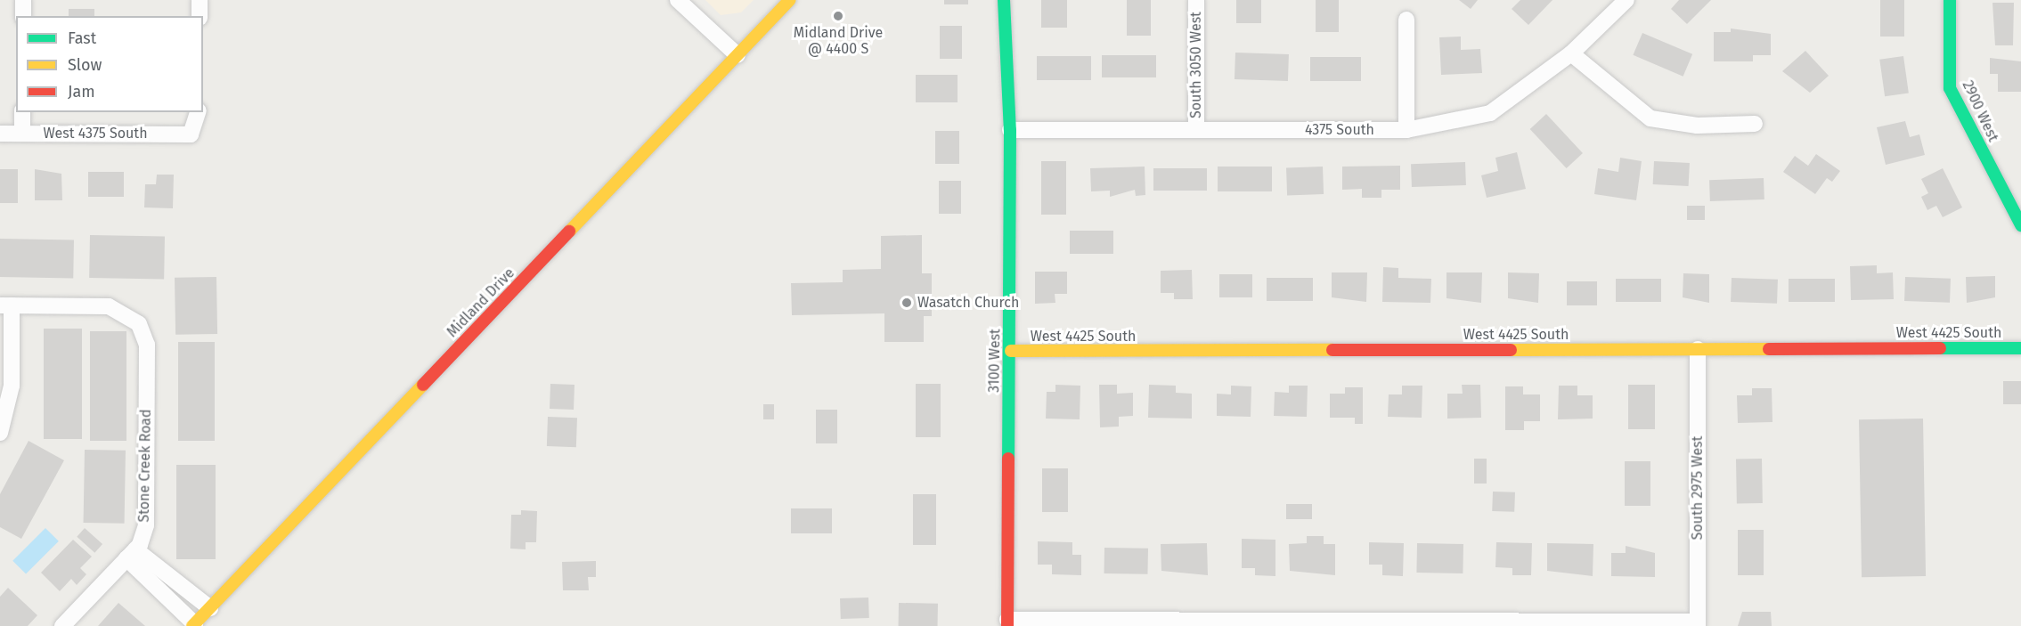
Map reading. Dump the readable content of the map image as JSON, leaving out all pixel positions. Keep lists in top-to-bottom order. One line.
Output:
{"streets":{"street":["South 3050 West","2900 West","4375 South","West 4375 South","Midland Drive","West 4425 South","3100 West","Stone Creek Road","South 2975 West"]},"crossings":[["South 3050 West","4375 South"],["4375 South","3100 West"],["West 4425 South","3100 West"],["West 4425 South","South 2975 West"]],"places":["Midland Drive @ 4400 S","Wasatch Church"],"legend":["Fast","Slow","Jam"]}
